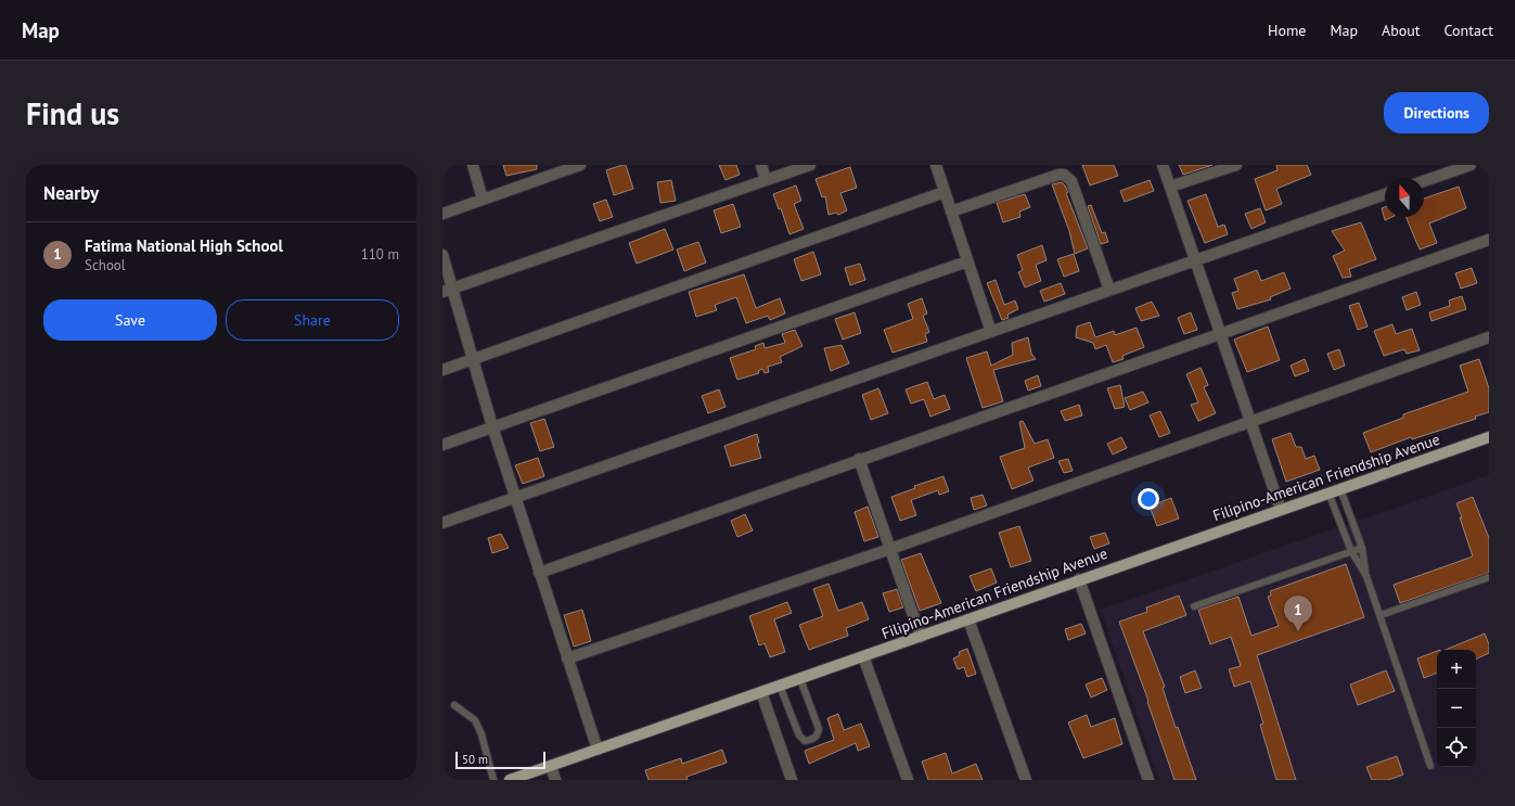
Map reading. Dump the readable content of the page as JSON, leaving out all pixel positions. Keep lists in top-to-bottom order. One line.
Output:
{"streets":{"main road":["Filipino-American Friendship Avenue"]},"scale_bar":"50 m","north":"top","page":{"header":"Map","nav":["Home","Map","About","Contact"],"buttons":["Directions",["Save","Share"]],"title":"Find us","heading":"Nearby","list":[{"mark":"1","name":"Fatima National High School","note":"School","value":"110 m"}],"pins":"1","map_buttons":["+","−"],"scale":"50 m"}}
